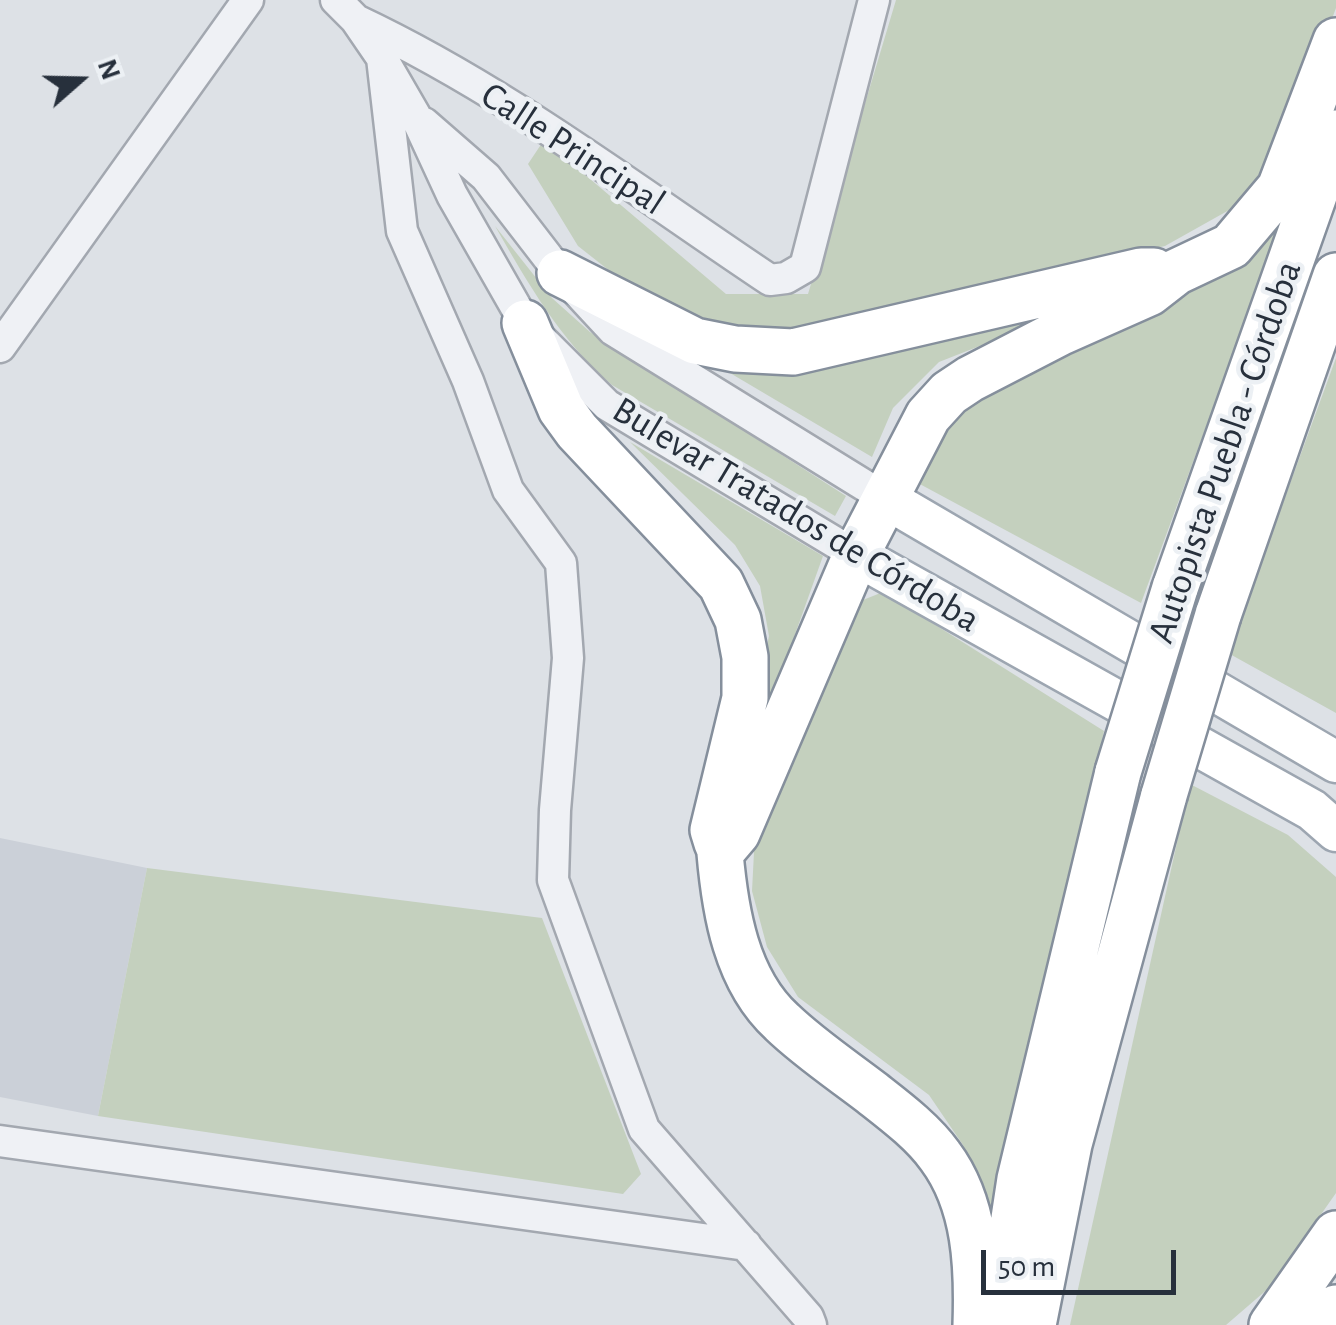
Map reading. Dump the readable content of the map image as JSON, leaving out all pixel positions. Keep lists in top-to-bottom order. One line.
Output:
{"streets":{"highway":["Autopista Puebla - Córdoba"],"main road":["Bulevar Tratados de Córdoba"],"street":["Calle Principal"]},"scale_bar":"50 m","north":"right"}
